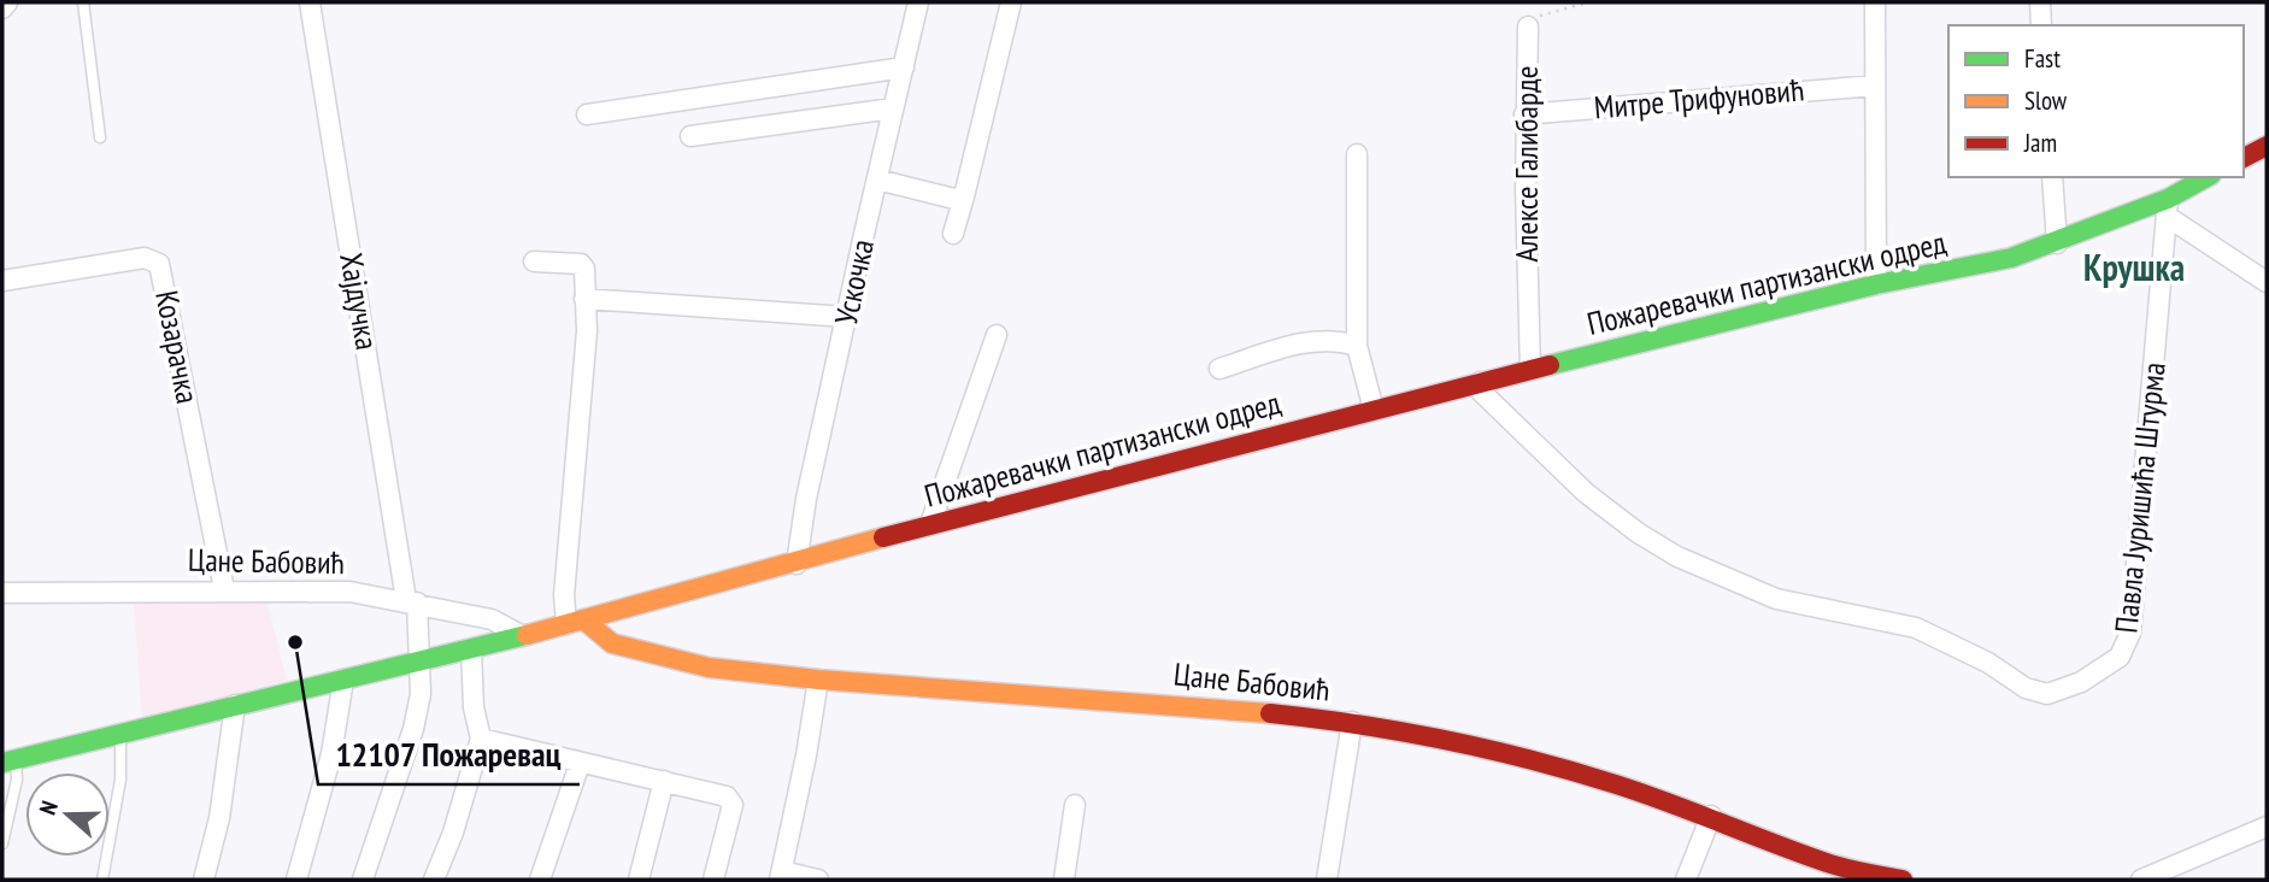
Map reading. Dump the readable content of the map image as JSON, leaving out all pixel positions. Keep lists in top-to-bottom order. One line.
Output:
{"streets":{"street":["Митре Трифуновић","Алексе Галибарде","Ускочка","Пожаревачки партизански одред","Хајдучка","Козарачка","Павла Јуришића Штурма","Цане Бабовић"]},"crossings":[["Митре Трифуновић","Алексе Галибарде"],["Алексе Галибарде","Пожаревачки партизански одред"],["Ускочка","Пожаревачки партизански одред"],["Пожаревачки партизански одред","Хајдучка"],["Пожаревачки партизански одред","Павла Јуришића Штурма"],["Пожаревачки партизански одред","Цане Бабовић"],["Хајдучка","Цане Бабовић"],["Козарачка","Цане Бабовић"]],"districts":["Крушка"],"places":["12107 Пожаревац"],"legend":["Fast","Slow","Jam"],"north":"left"}
